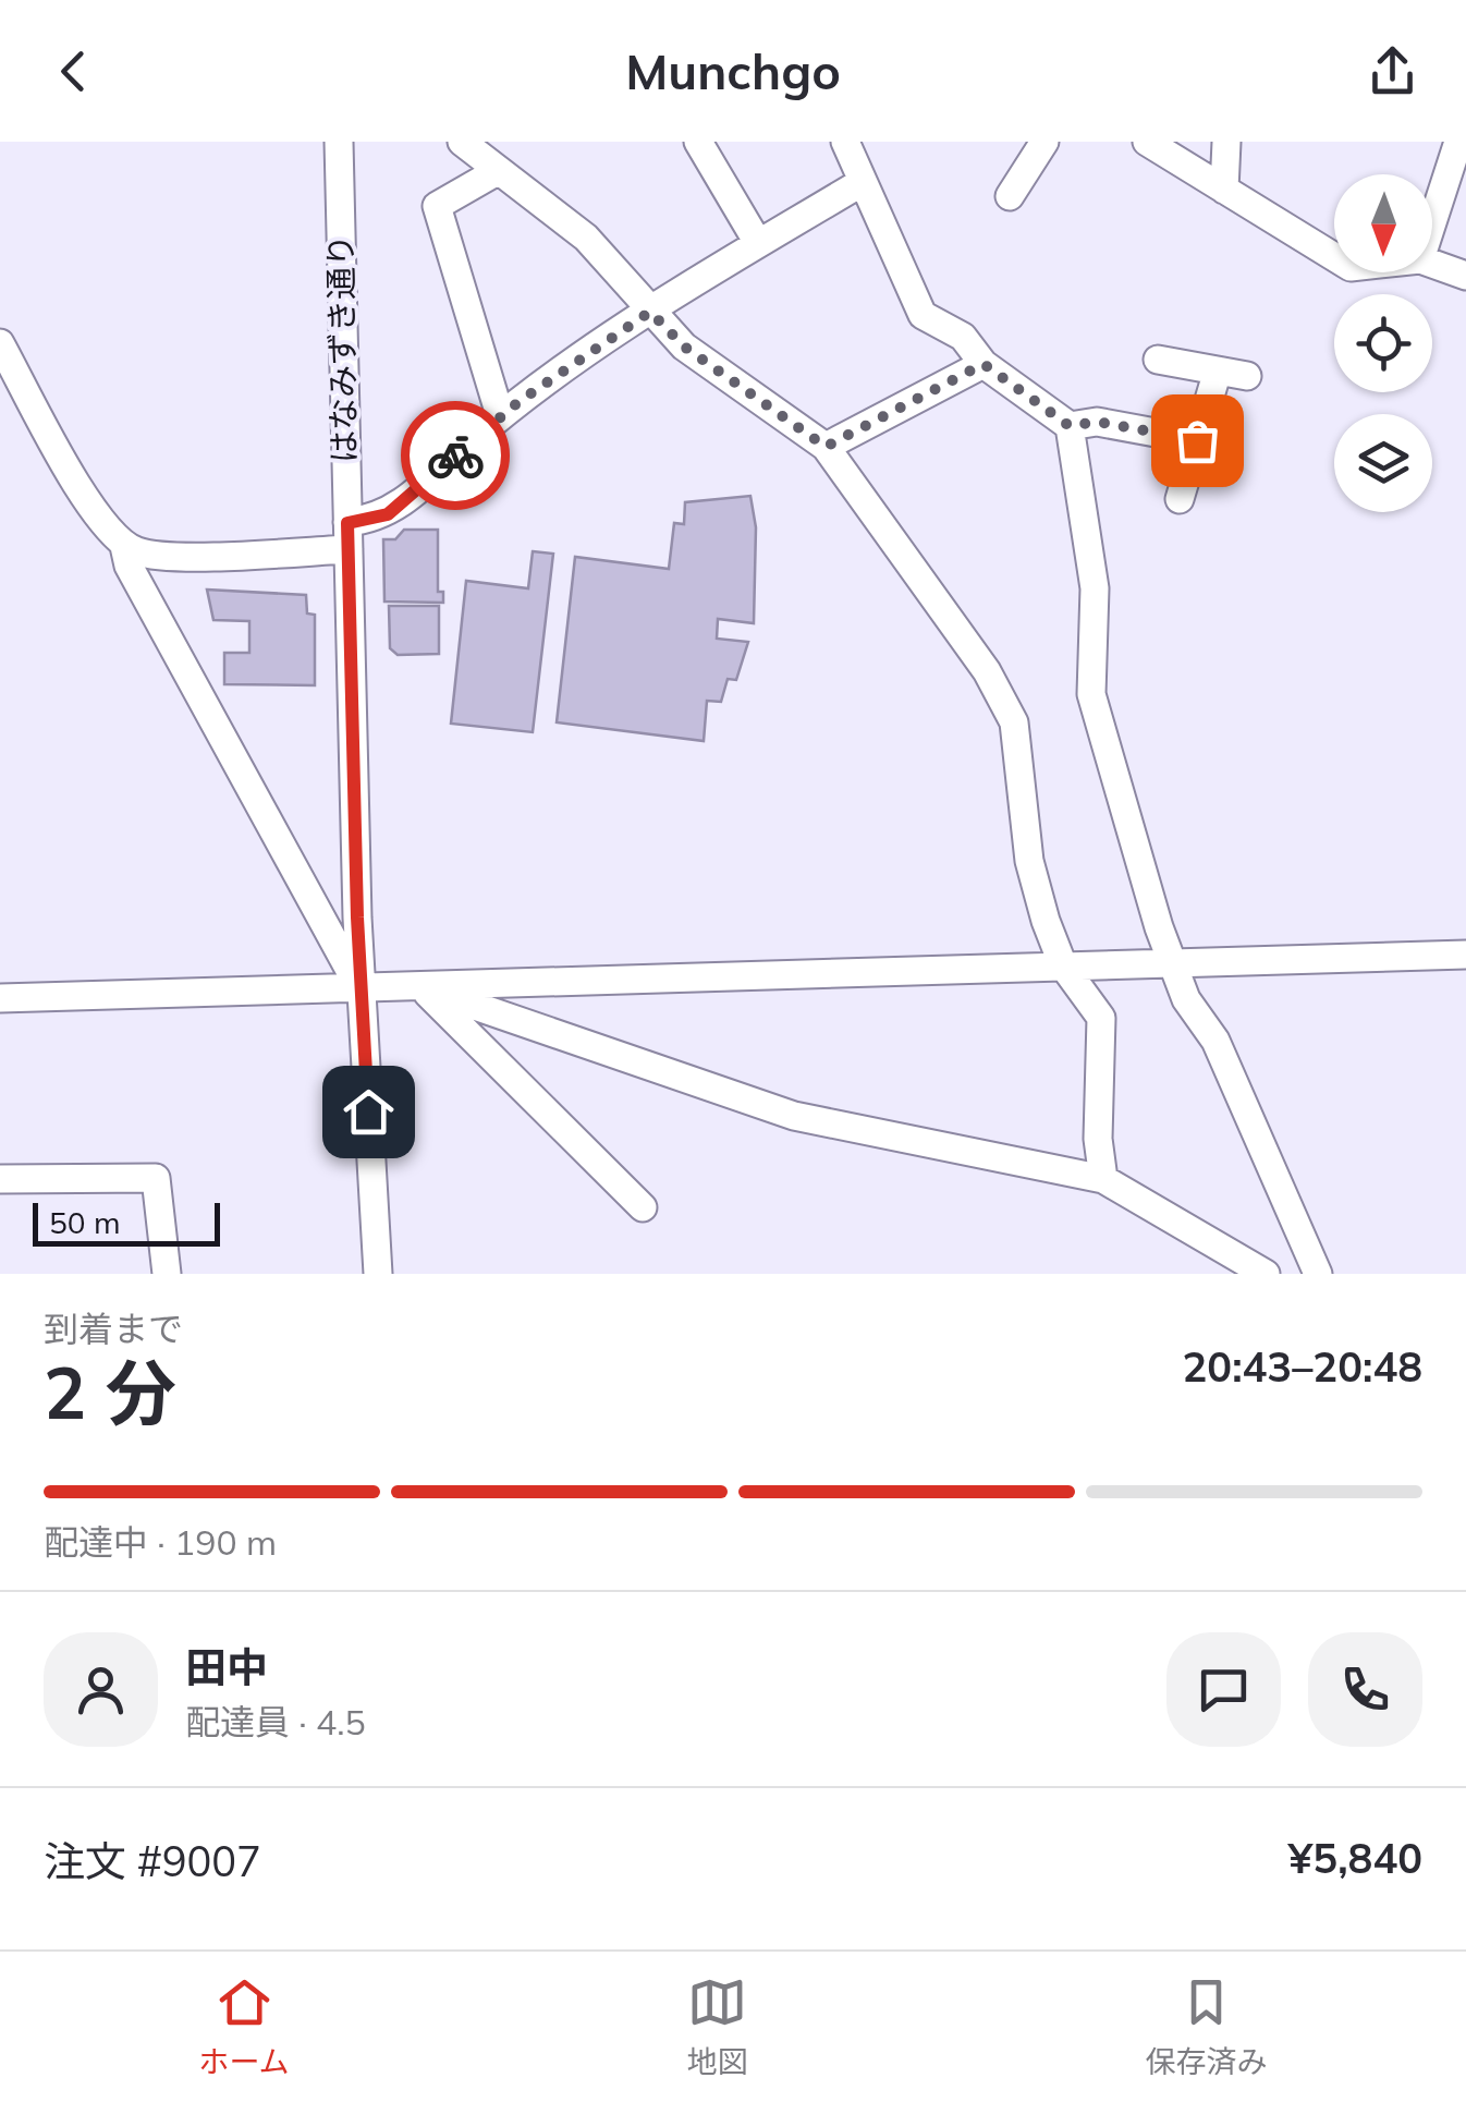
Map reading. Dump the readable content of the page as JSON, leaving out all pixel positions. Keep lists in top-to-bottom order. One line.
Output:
{"streets":{"street":["はなみずき通り"]},"scale_bar":"50 m","north":"bottom","page":{"header":"Munchgo","scale":"50 m","heading":["2 分","到着まで","20:43–20:48"],"panel":["田中","配達員 · 4.5","注文 #9007","¥5,840"],"bar":"配達中 · 190 m","tabs":["ホーム","地図","保存済み"]}}
